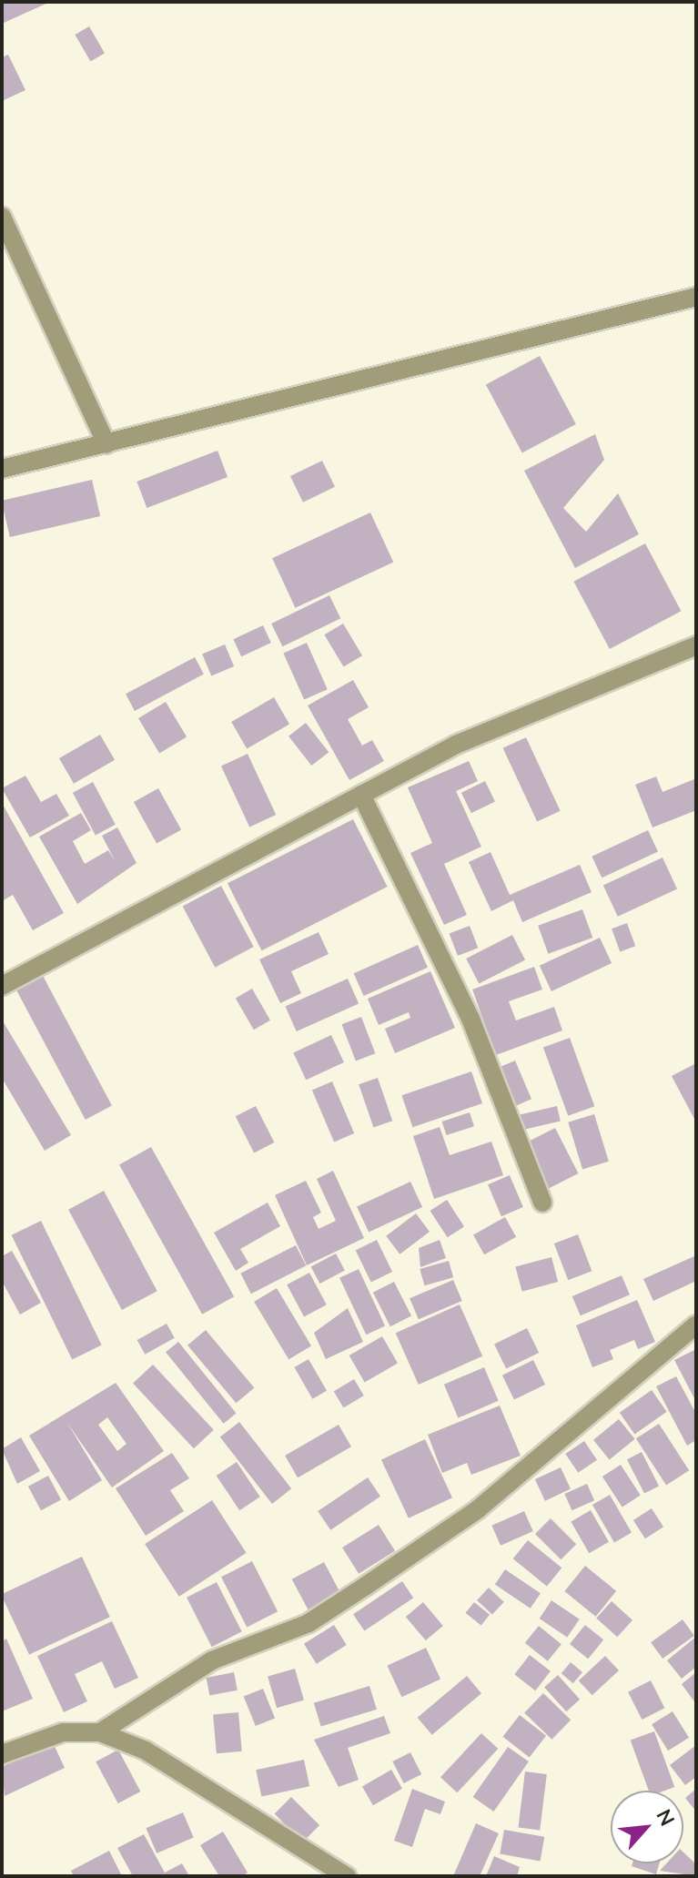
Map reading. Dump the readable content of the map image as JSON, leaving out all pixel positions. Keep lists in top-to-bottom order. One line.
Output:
{"north":"top right"}
